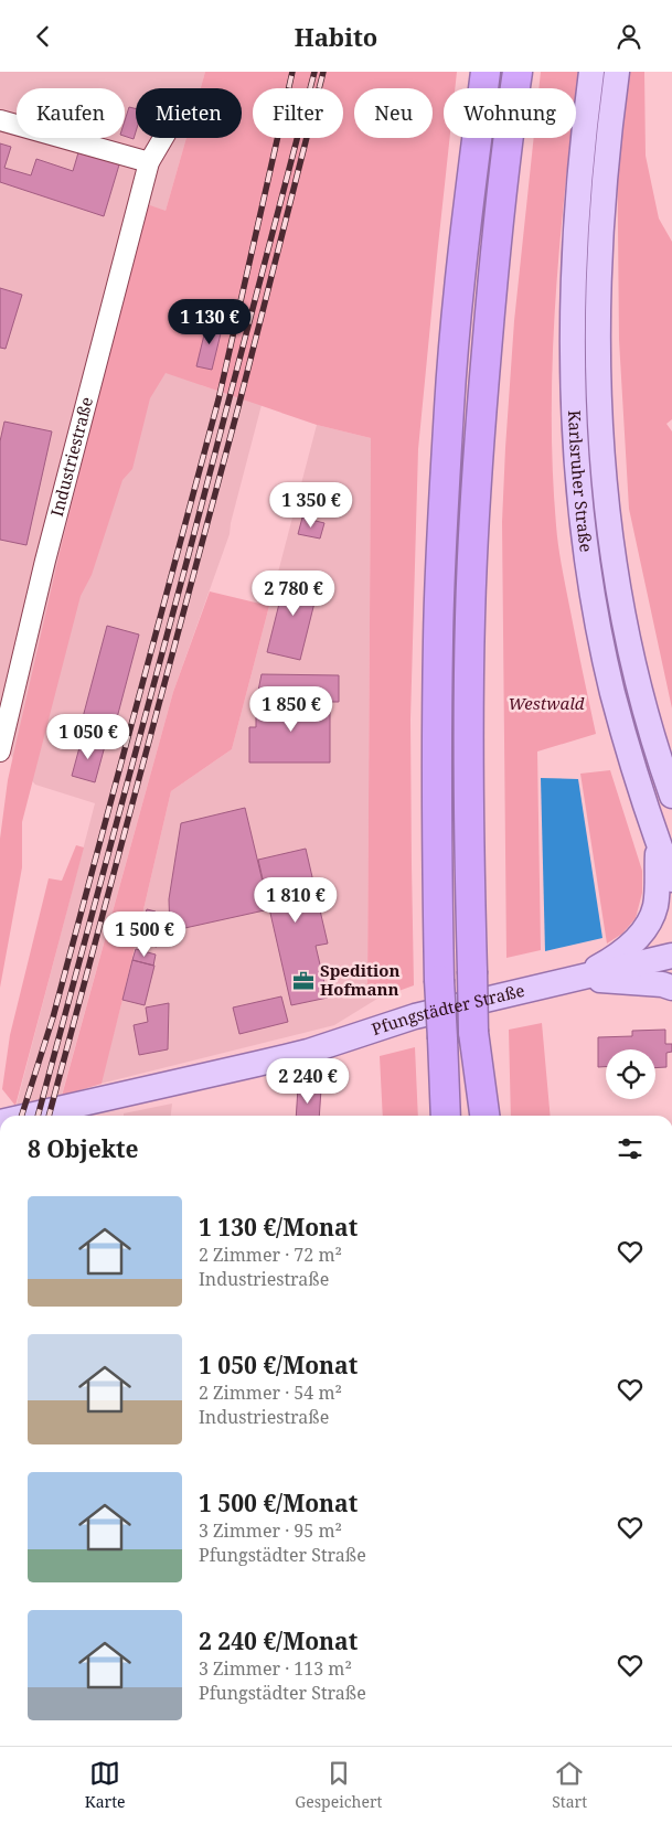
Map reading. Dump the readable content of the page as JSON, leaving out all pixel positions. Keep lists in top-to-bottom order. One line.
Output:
{"streets":{"main road":["Karlsruher Straße","Pfungstädter Straße"],"street":["Industriestraße"]},"parks":["Westwald"],"places":{"office":["Spedition Hofmann"]},"page":{"header":"Habito","chip":["Kaufen","Mieten","Filter","Neu","Wohnung"],"price":["1 130 €","1 350 €","2 780 €","1 850 €","1 050 €","1 810 €","1 500 €","2 240 €"],"heading":"8 Objekte","list":[{"name":"1 130 €/Monat","note":"2 Zimmer · 72 m² · Industriestraße"},{"name":"1 050 €/Monat","note":"2 Zimmer · 54 m² · Industriestraße"},{"name":"1 500 €/Monat","note":"3 Zimmer · 95 m² · Pfungstädter Straße"},{"name":"2 240 €/Monat","note":"3 Zimmer · 113 m² · Pfungstädter Straße"}],"tabs":["Karte","Gespeichert","Start"]}}
